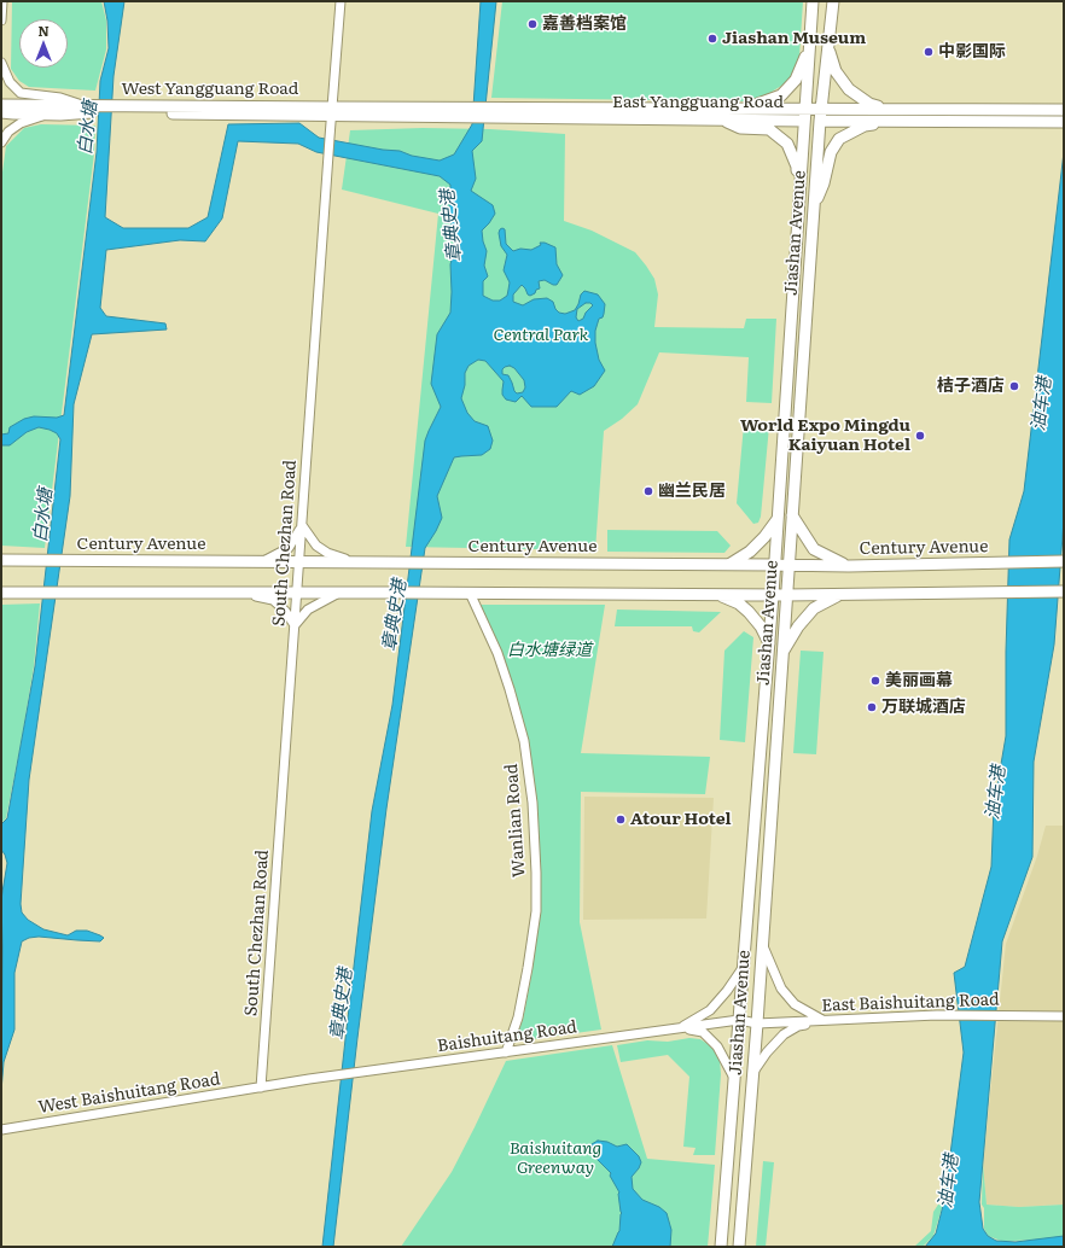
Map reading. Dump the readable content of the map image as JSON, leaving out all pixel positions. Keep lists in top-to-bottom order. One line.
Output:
{"streets":{"main road":["West Yangguang Road","East Yangguang Road","Jiashan Avenue","Century Avenue"],"street":["South Chezhan Road","Wanlian Road","East Baishuitang Road","Baishuitang Road","West Baishuitang Road"]},"crossings":[["West Yangguang Road","East Yangguang Road"],["West Yangguang Road","South Chezhan Road"],["East Yangguang Road","Jiashan Avenue"],["East Yangguang Road","South Chezhan Road"],["Jiashan Avenue","Century Avenue"],["Jiashan Avenue","East Baishuitang Road"],["Jiashan Avenue","Baishuitang Road"],["South Chezhan Road","Century Avenue"],["South Chezhan Road","Baishuitang Road"],["South Chezhan Road","West Baishuitang Road"],["Wanlian Road","Baishuitang Road"],["East Baishuitang Road","Baishuitang Road"],["Baishuitang Road","West Baishuitang Road"]],"water":["白水塘","章典史港","油车港"],"parks":["Central Park","白水塘绿道","Baishuitang Greenway"],"places":["嘉善档案馆","Jiashan Museum","中影国际","桔子酒店","World Expo Mingdu Kaiyuan Hotel","幽兰民居","美丽画幕","万联城酒店","Atour Hotel"],"north":"top"}
